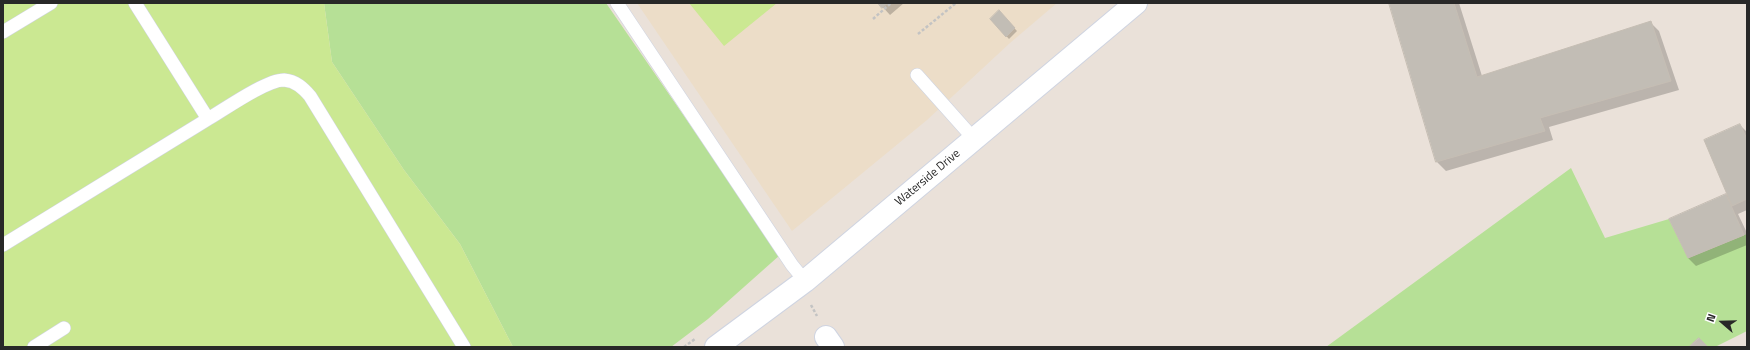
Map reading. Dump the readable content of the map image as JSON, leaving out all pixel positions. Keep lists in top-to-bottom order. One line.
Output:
{"streets":{"street":["Waterside Drive"]},"north":"left"}
